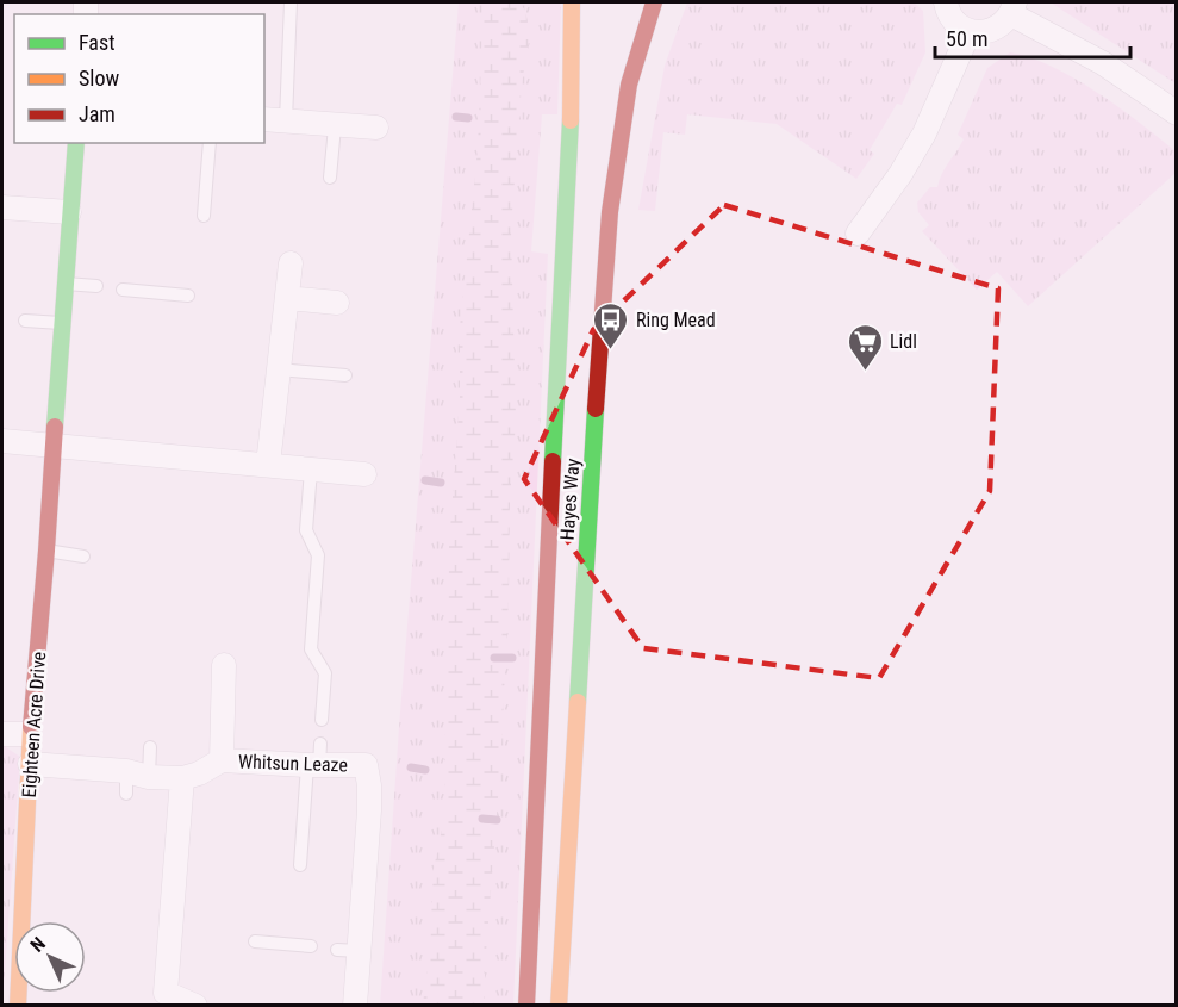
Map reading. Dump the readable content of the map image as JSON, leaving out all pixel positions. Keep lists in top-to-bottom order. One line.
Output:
{"streets":{"street":["Hayes Way","Eighteen Acre Drive","Whitsun Leaze"]},"crossings":[["Eighteen Acre Drive","Whitsun Leaze"]],"places":{"bus stop":["Ring Mead"],"supermarket":["Lidl"]},"legend":["Fast","Slow","Jam"],"scale_bar":"50 m","north":"top left"}
